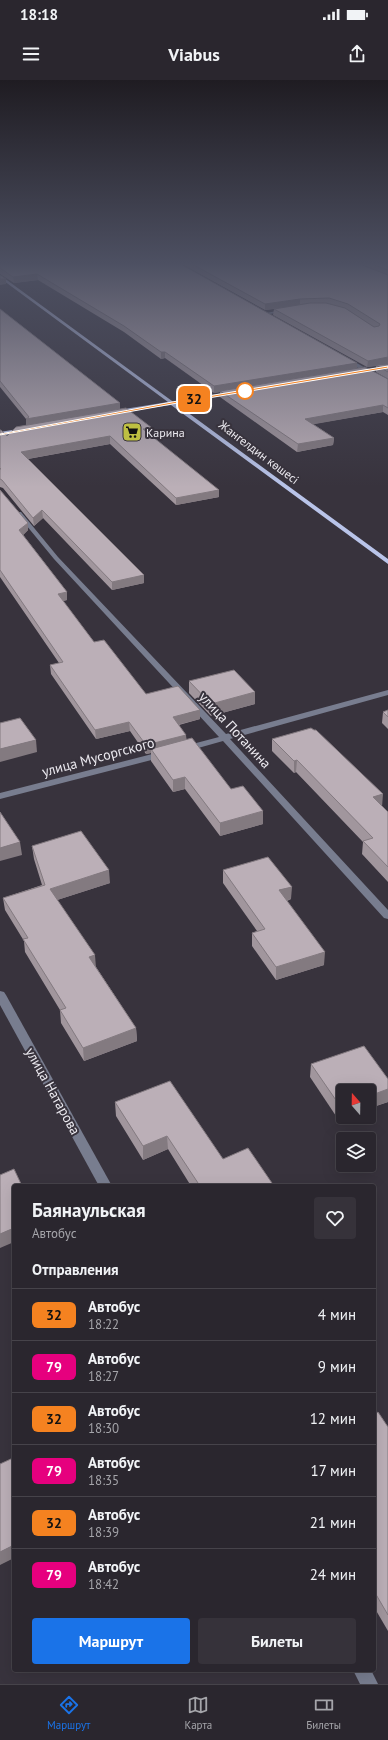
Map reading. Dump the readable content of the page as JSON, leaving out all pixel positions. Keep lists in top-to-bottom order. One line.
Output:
{"streets":{"main road":["Жангелдин көшесі"],"street":["улица Потанина","улица Мусоргского","улица Натарова"]},"crossings":[["улица Потанина","улица Мусоргского"]],"places":{"supermarket":["Карина"]},"lines":["bus line 32"],"north":"top","page":{"status":"18:18","header":"Viabus","on_map":"32","heading":[["Баянаульская","Автобус"],"Отправления"],"list":[{"mark":"32","name":"Автобус","note":"18:22","value":"4 мин"},{"mark":"79","name":"Автобус","note":"18:27","value":"9 мин"},{"mark":"32","name":"Автобус","note":"18:30","value":"12 мин"},{"mark":"79","name":"Автобус","note":"18:35","value":"17 мин"},{"mark":"32","name":"Автобус","note":"18:39","value":"21 мин"},{"mark":"79","name":"Автобус","note":"18:42","value":"24 мин"}],"buttons":["Маршрут","Билеты"],"tabs":["Маршрут","Карта","Билеты"]}}
